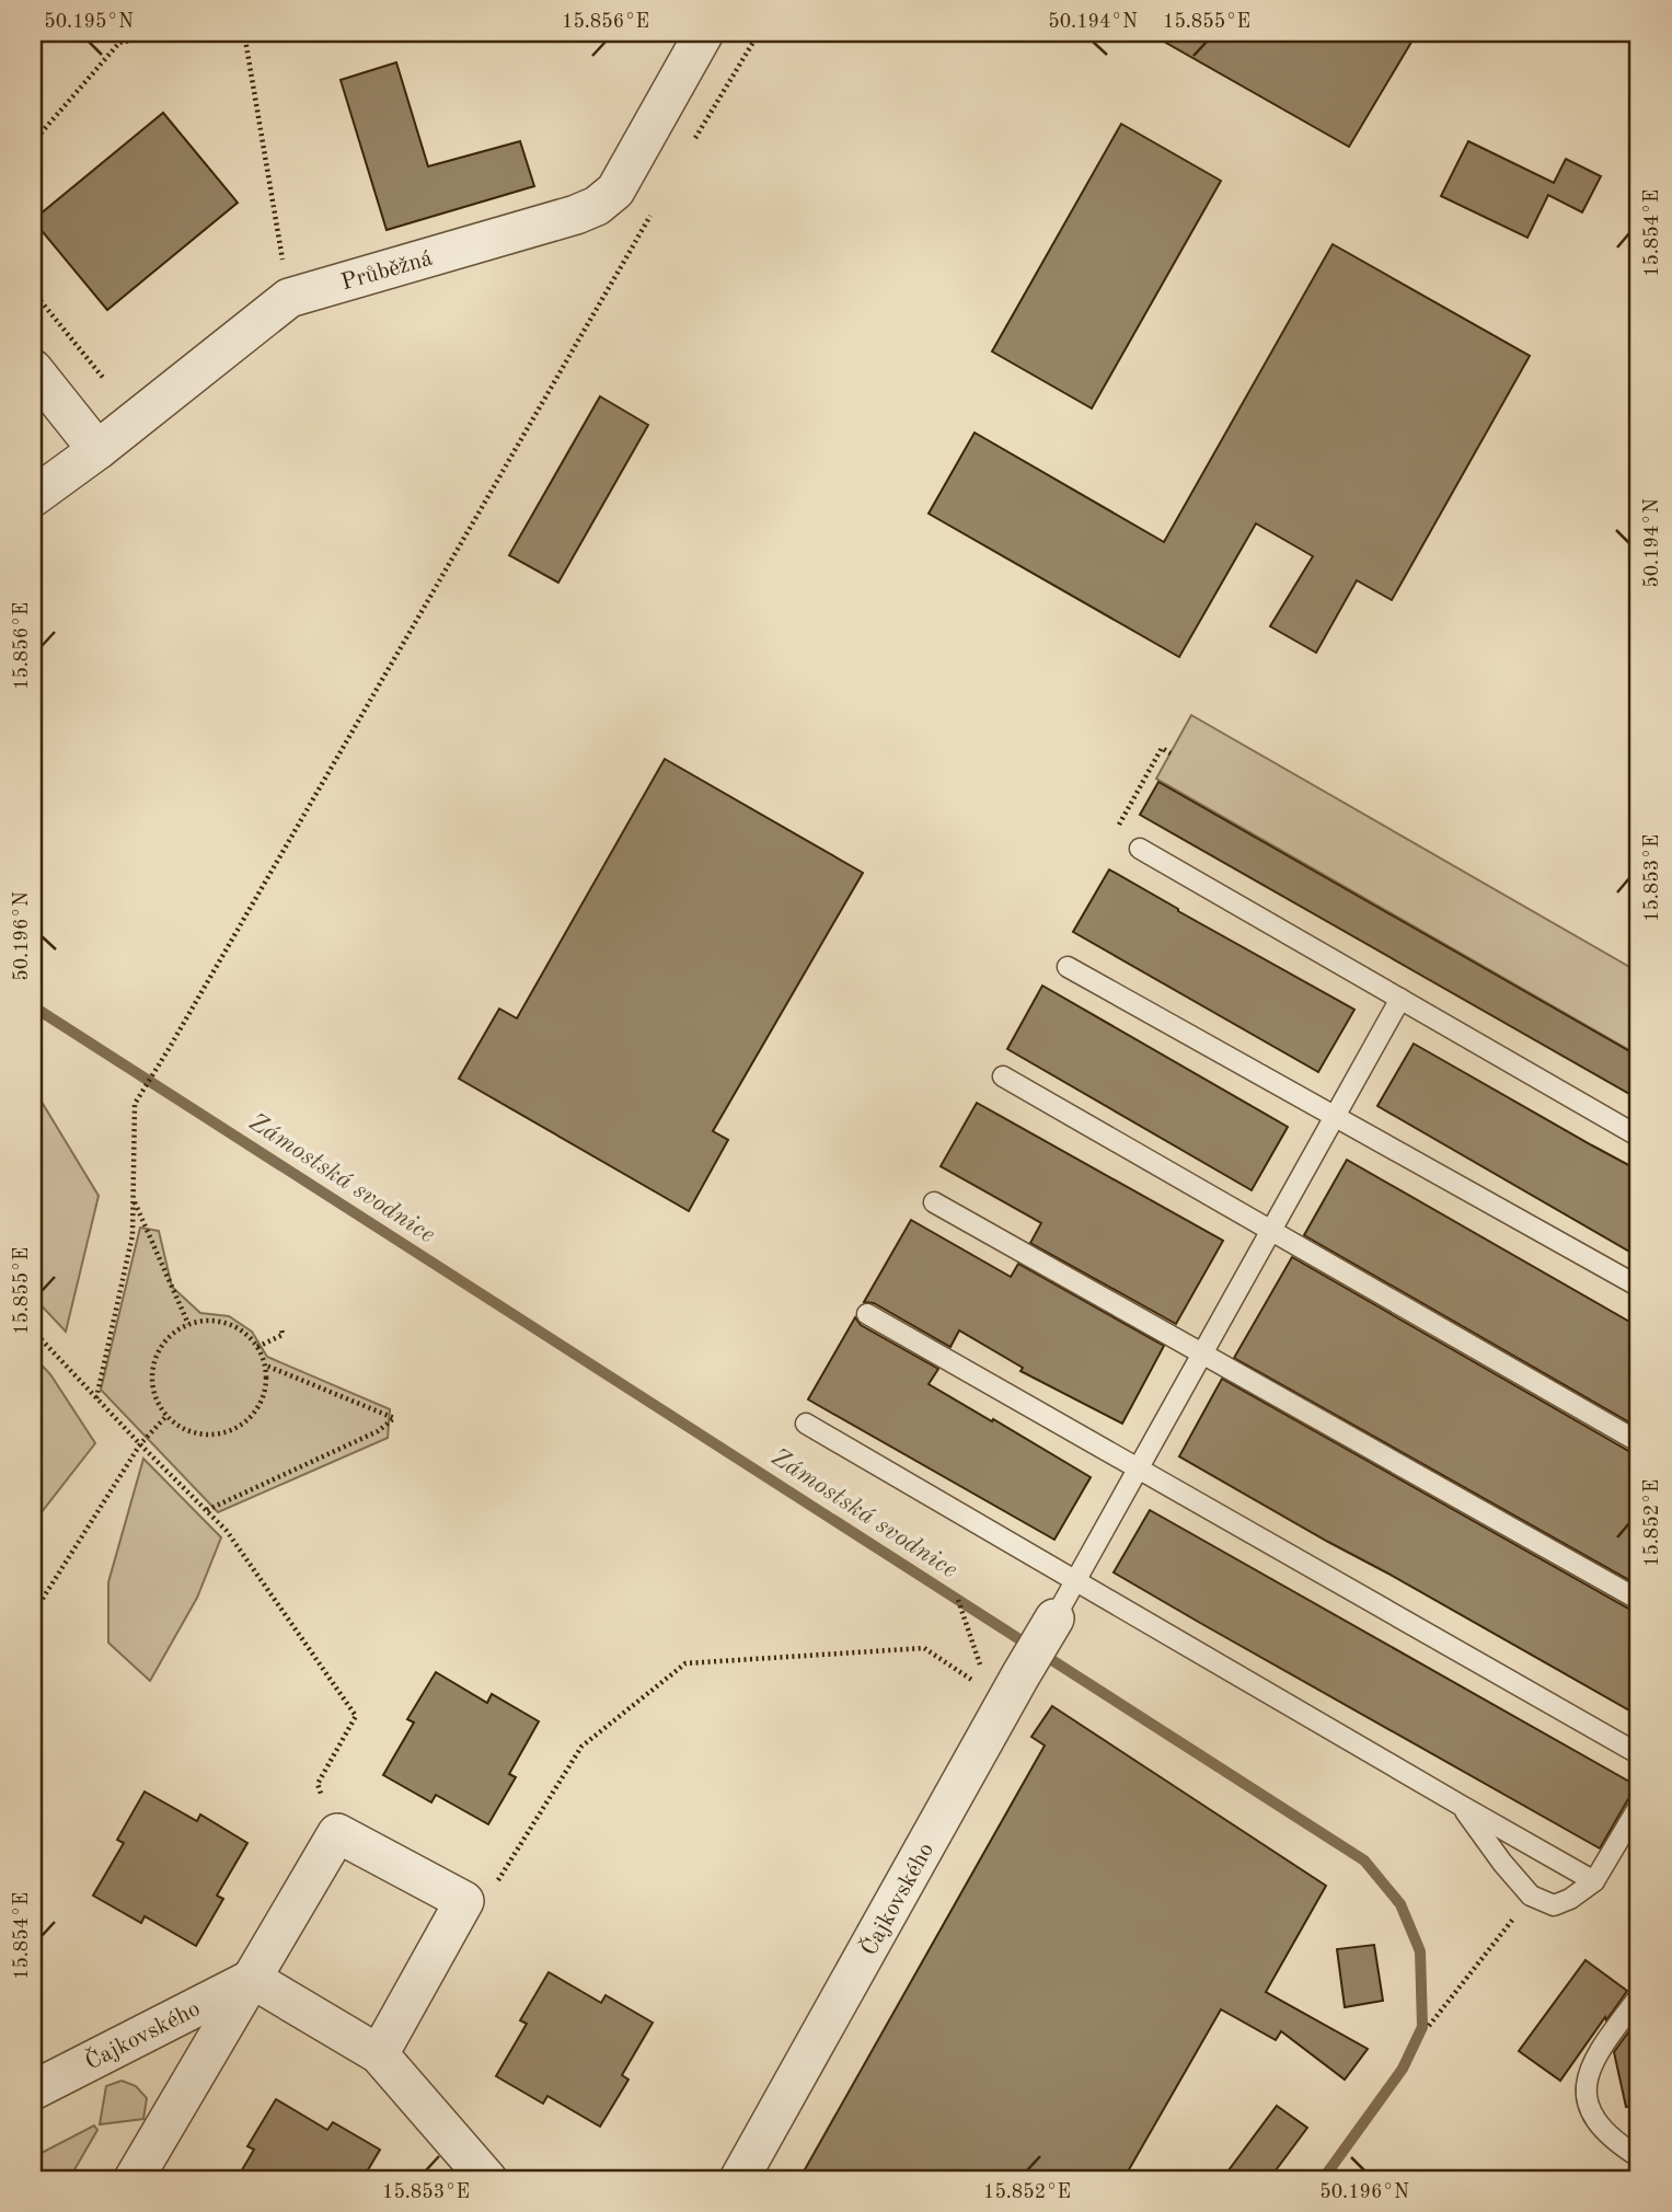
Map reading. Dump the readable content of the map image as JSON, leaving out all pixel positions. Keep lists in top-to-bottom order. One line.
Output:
{"streets":{"street":["Průběžná","Čajkovského"]},"water":["Zámostská svodnice"],"coordinates":["50.195°N","15.856°E","50.194°N","15.855°E","15.854°E","15.853°E","50.196°N","15.852°E"]}
